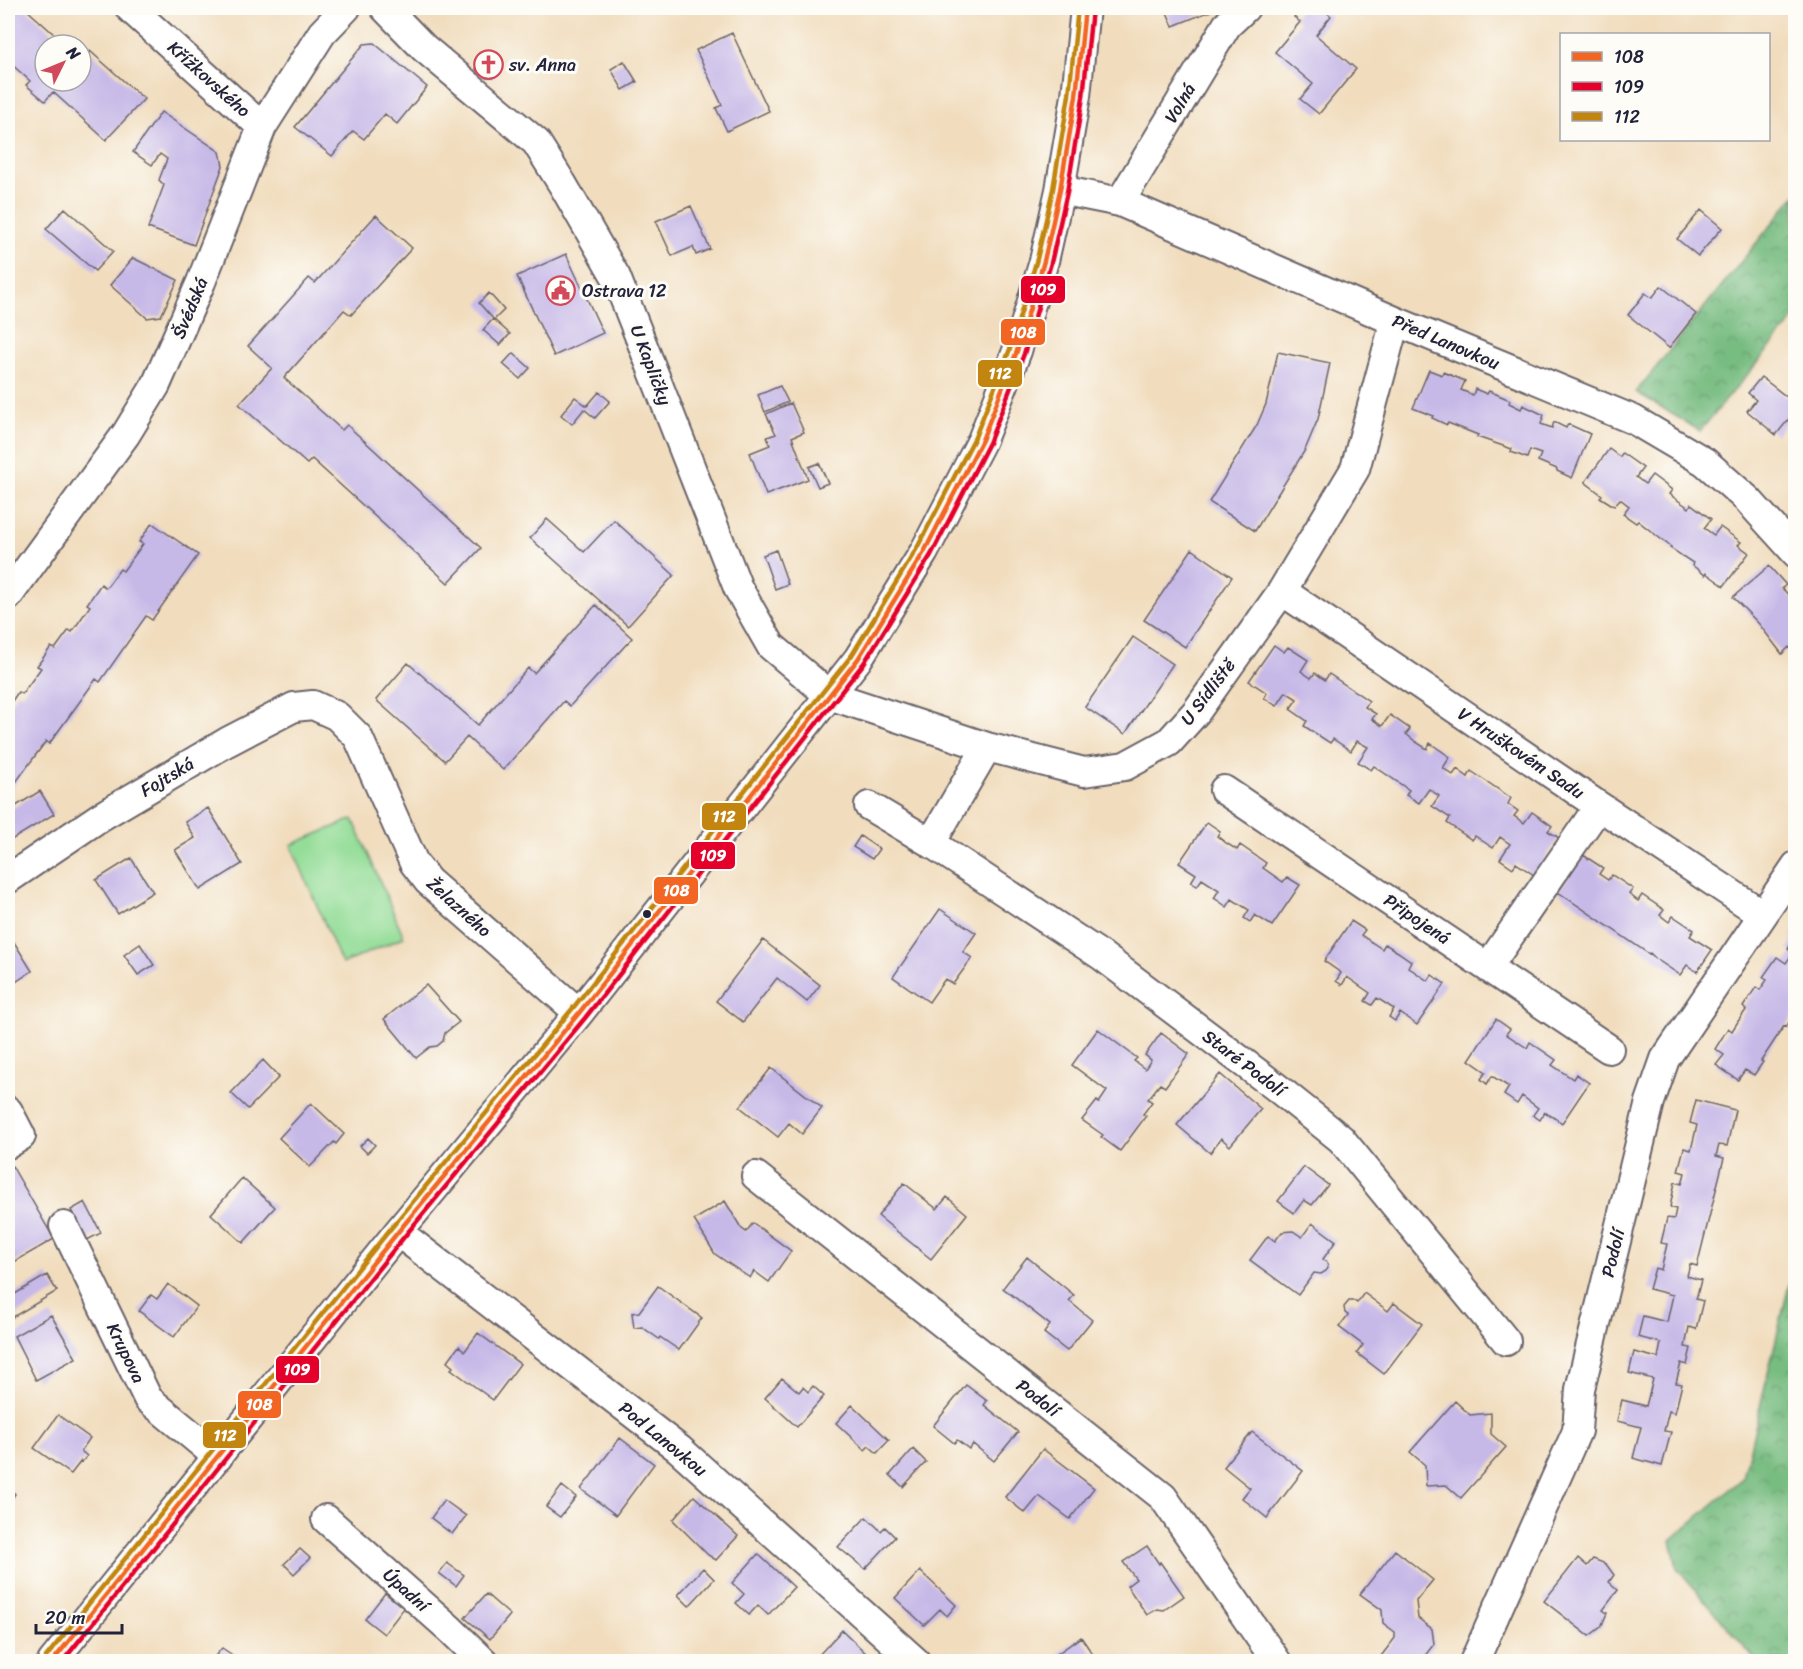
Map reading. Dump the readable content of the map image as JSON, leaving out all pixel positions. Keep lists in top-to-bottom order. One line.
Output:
{"streets":{"street":["Křížkovského","Volná","Švédská","Před Lanovkou","U Kapličky","U Sídliště","V Hruškovém Sadu","Fojtská","Želazného","Připojená","Staré Podolí","Podolí","Krupova","Pod Lanovkou","Úpadní"]},"crossings":[["Křížkovského","Švédská"],["Volná","Před Lanovkou"],["Před Lanovkou","U Sídliště"],["U Kapličky","U Sídliště"],["U Sídliště","V Hruškovém Sadu"],["V Hruškovém Sadu","Podolí"],["Fojtská","Želazného"]],"places":{"church":["sv. Anna"],"public building":["Ostrava 12"]},"lines":["transit line 108","transit line 112","transit line 109"],"legend":["108","109","112"],"scale_bar":"20 m","north":"top right"}
